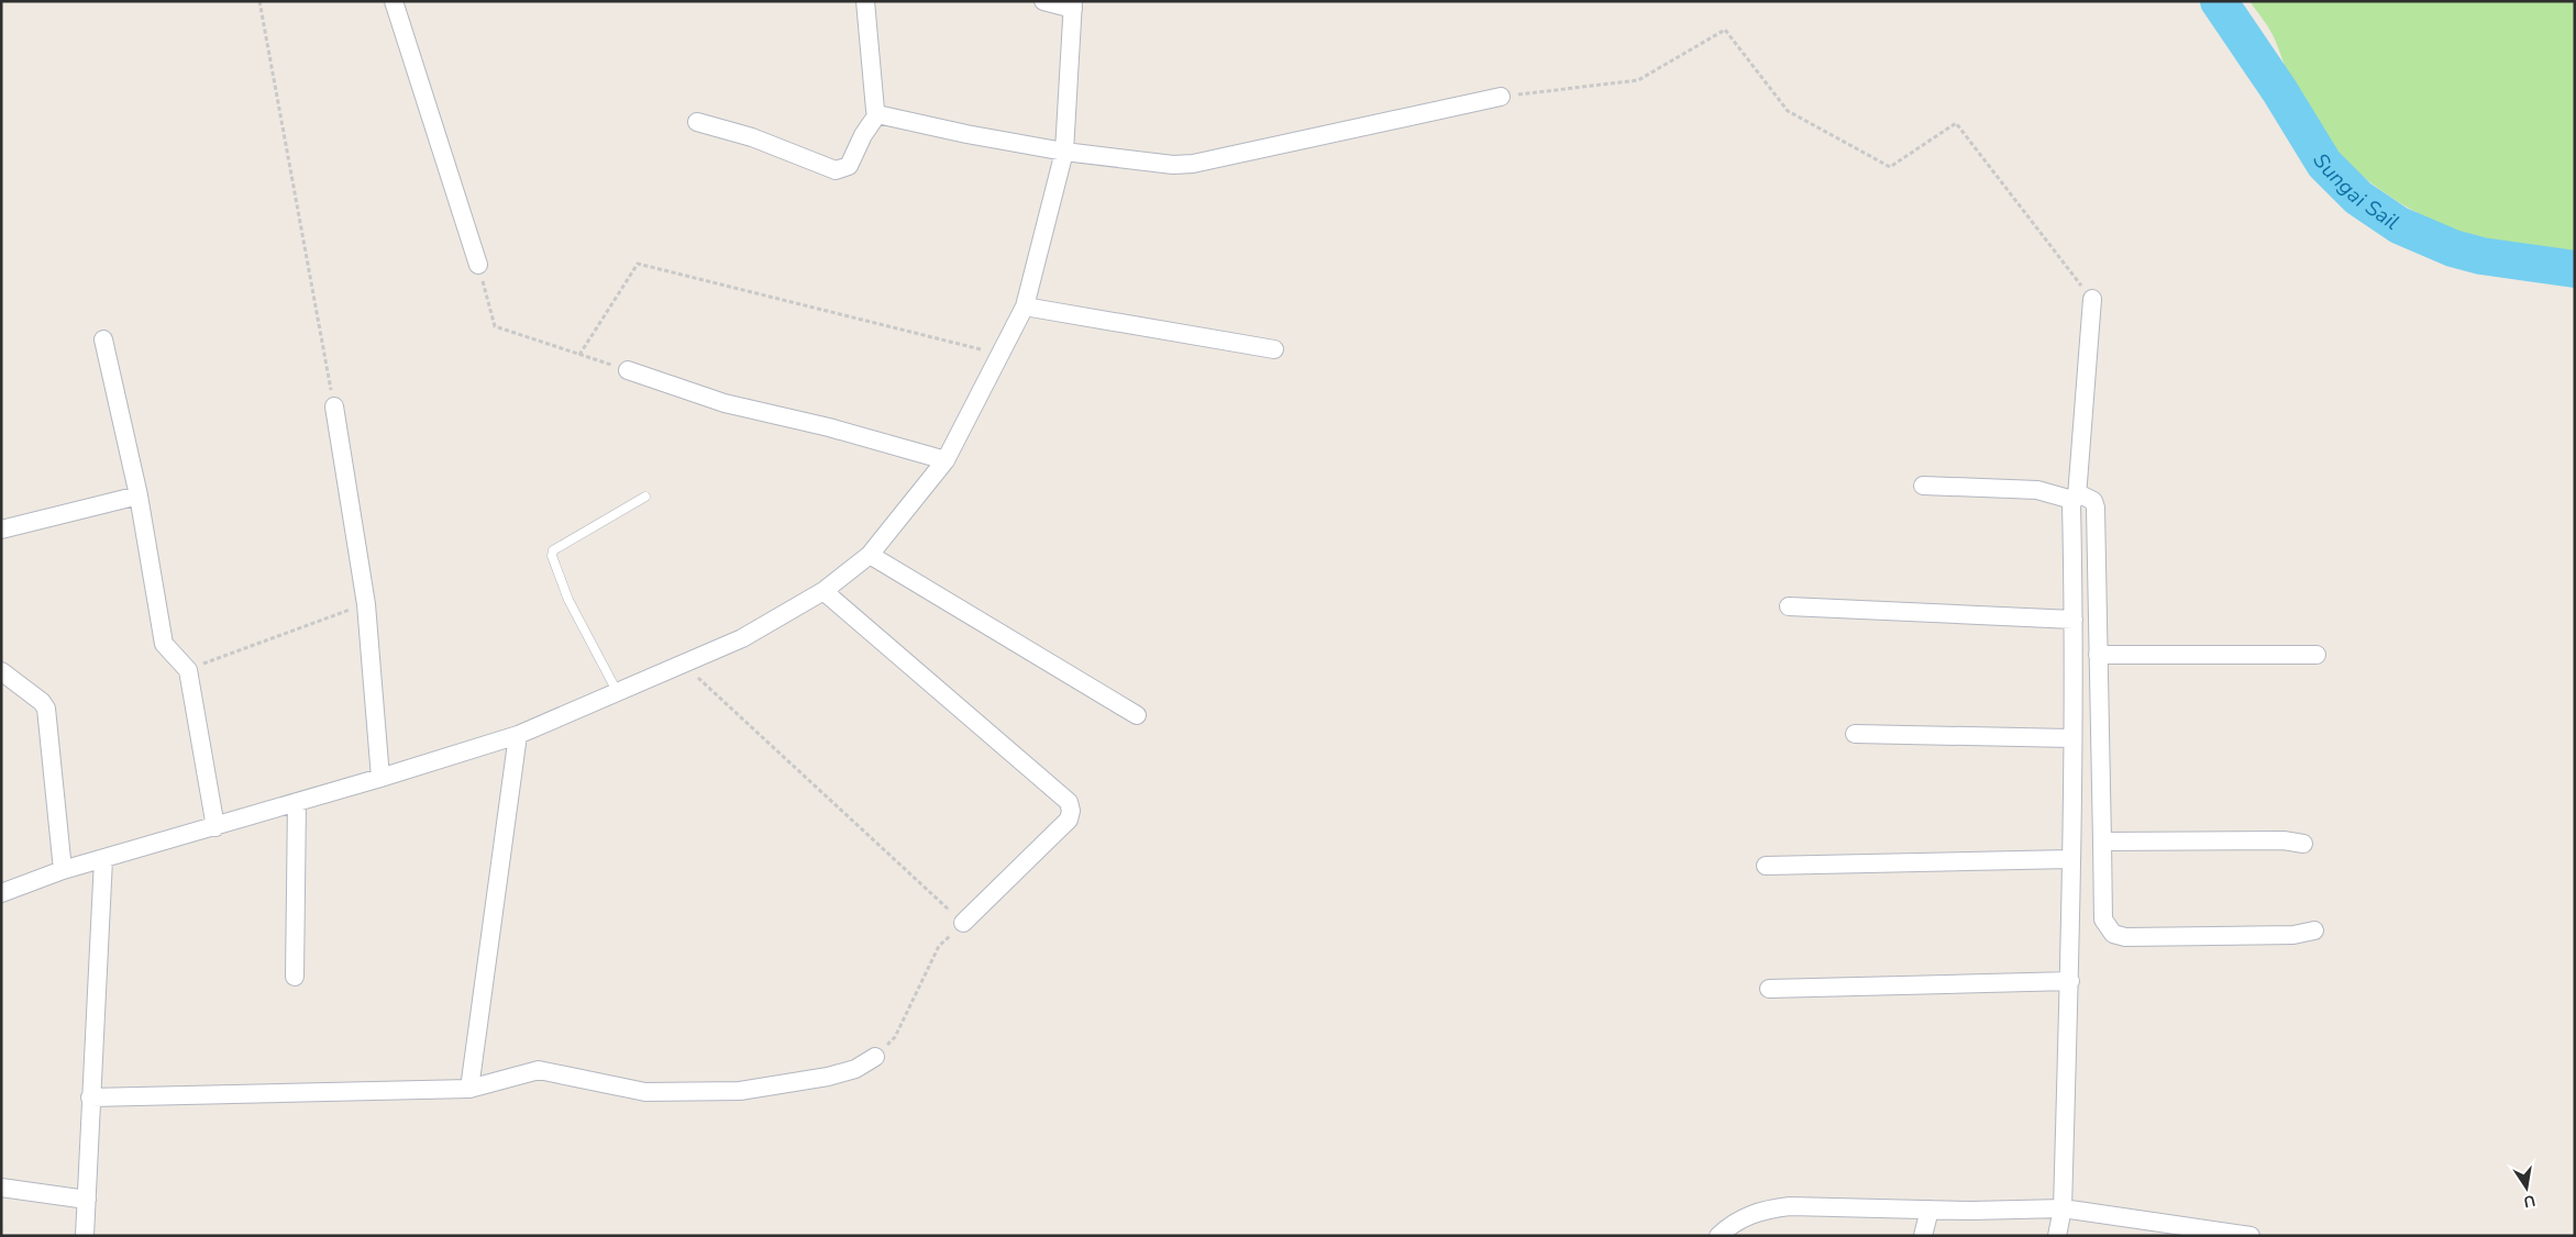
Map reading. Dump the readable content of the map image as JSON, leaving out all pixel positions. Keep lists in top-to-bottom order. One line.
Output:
{"water":["Sungai Sail"],"north":"bottom"}
